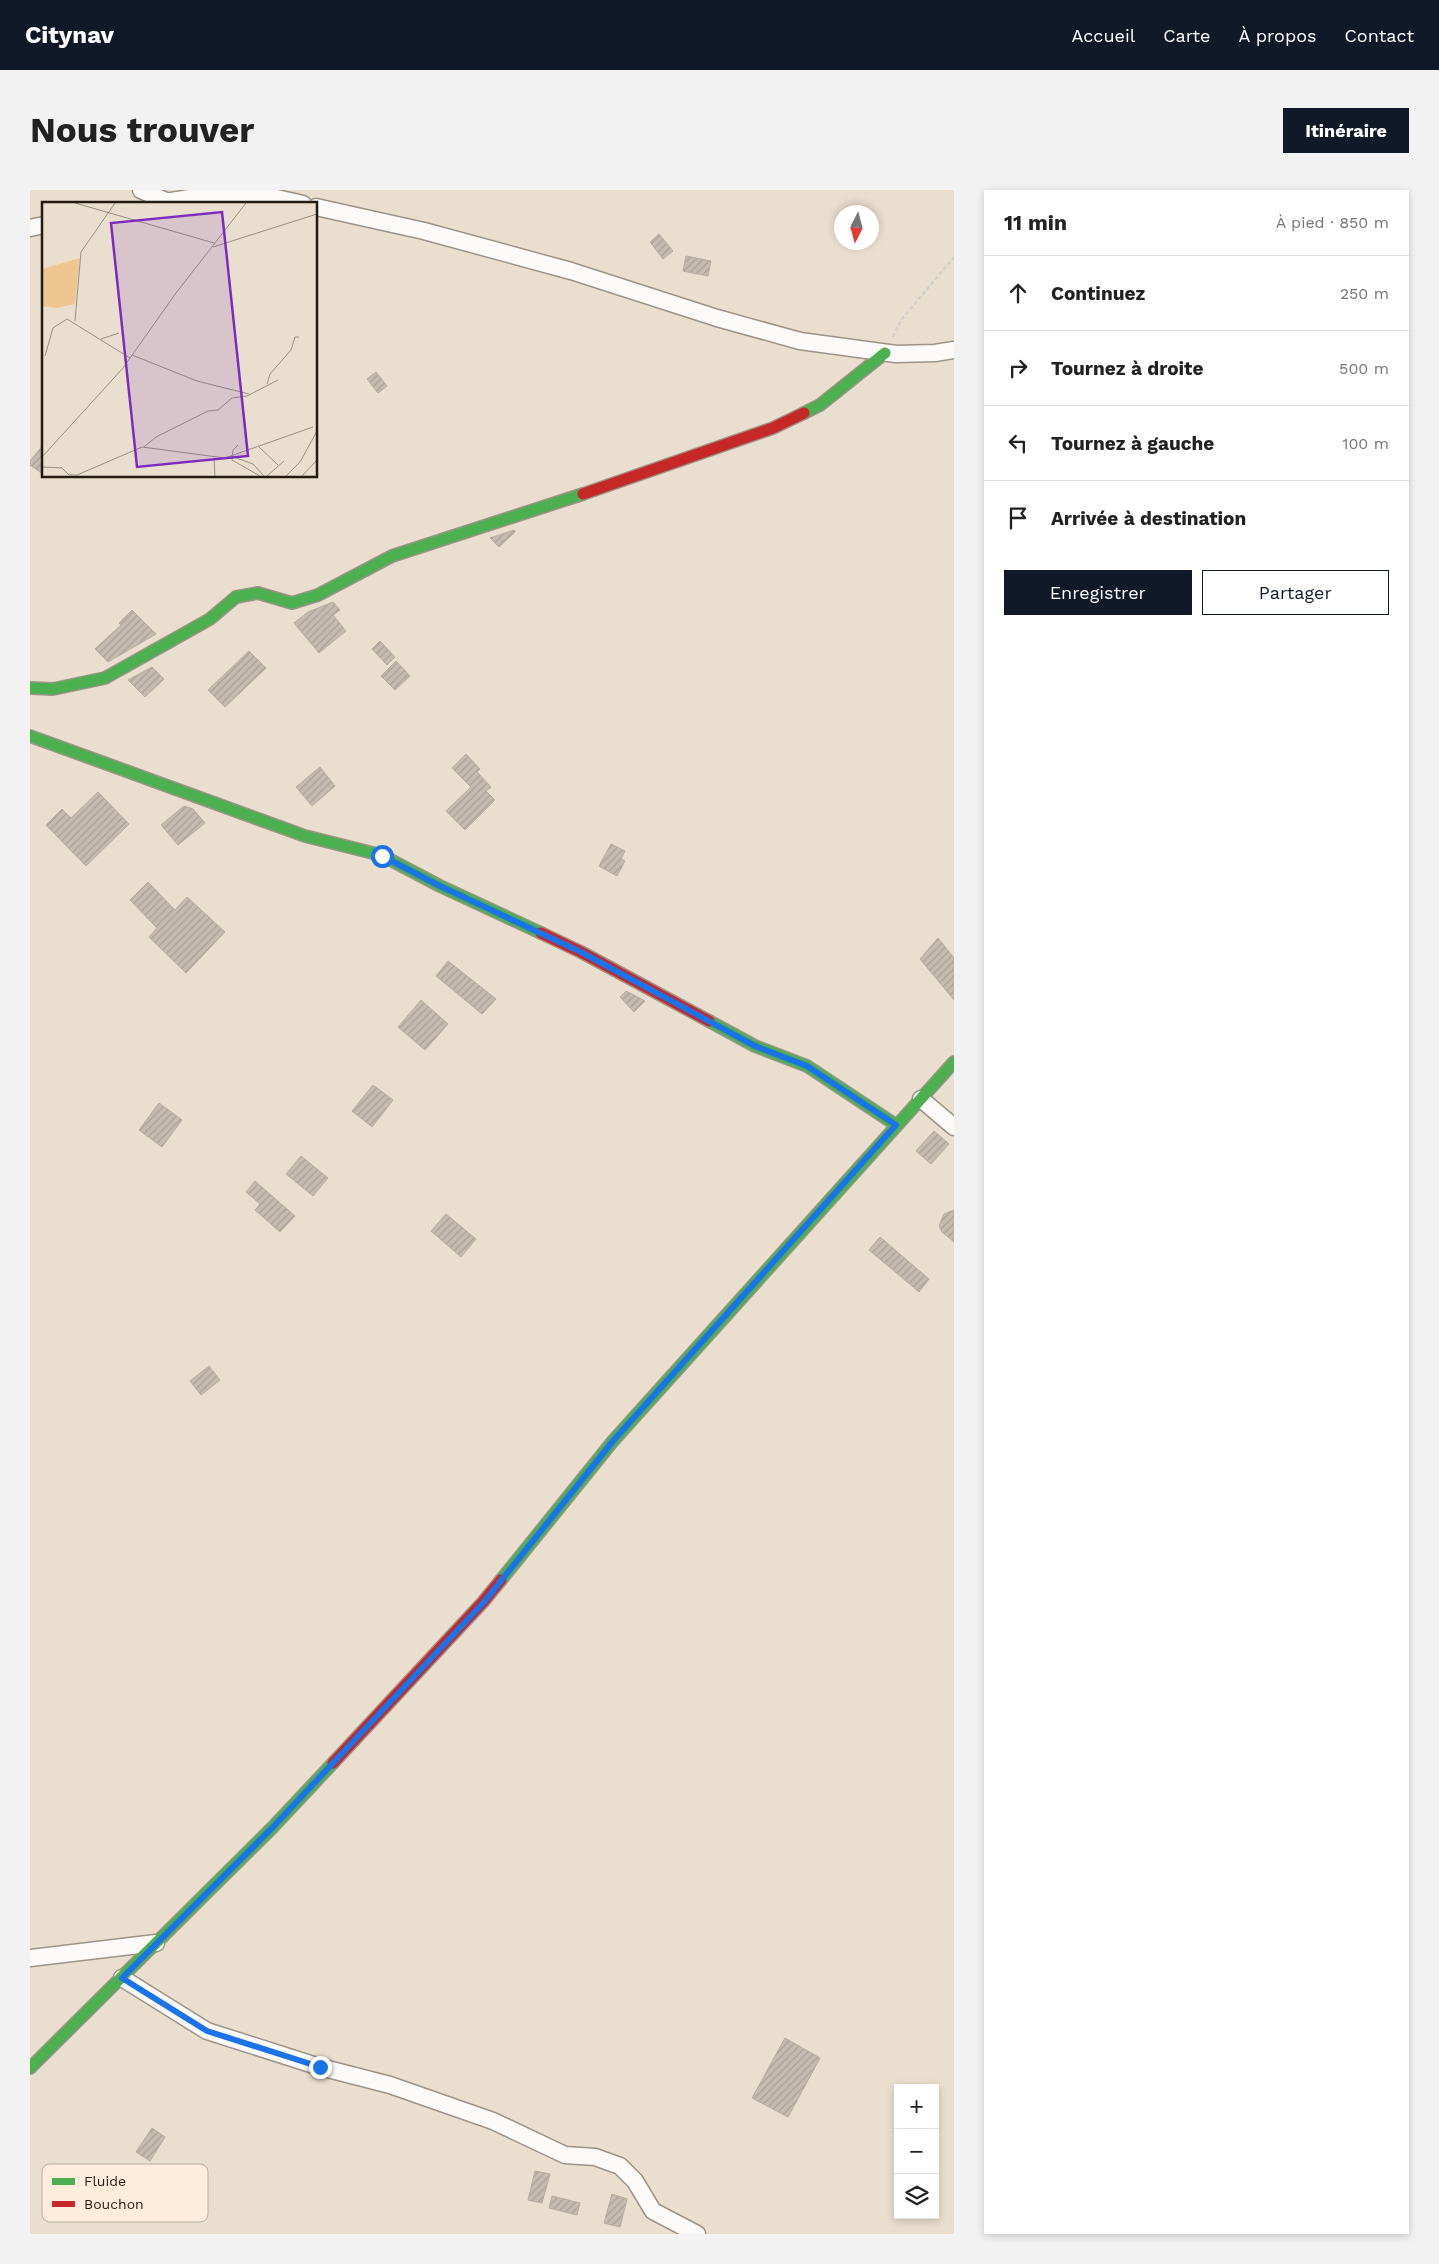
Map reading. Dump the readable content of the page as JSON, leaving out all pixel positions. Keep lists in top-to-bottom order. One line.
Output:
{"legend":["Fluide","Bouchon"],"north":"bottom","page":{"header":"Citynav","nav":["Accueil","Carte","À propos","Contact"],"buttons":["Itinéraire",["Enregistrer","Partager"]],"title":"Nous trouver","heading":["11 min","À pied · 850 m"],"list":[["Continuez","250 m"],["Tournez à droite","500 m"],["Tournez à gauche","100 m"],"Arrivée à destination"],"map_buttons":["+","−"]}}
